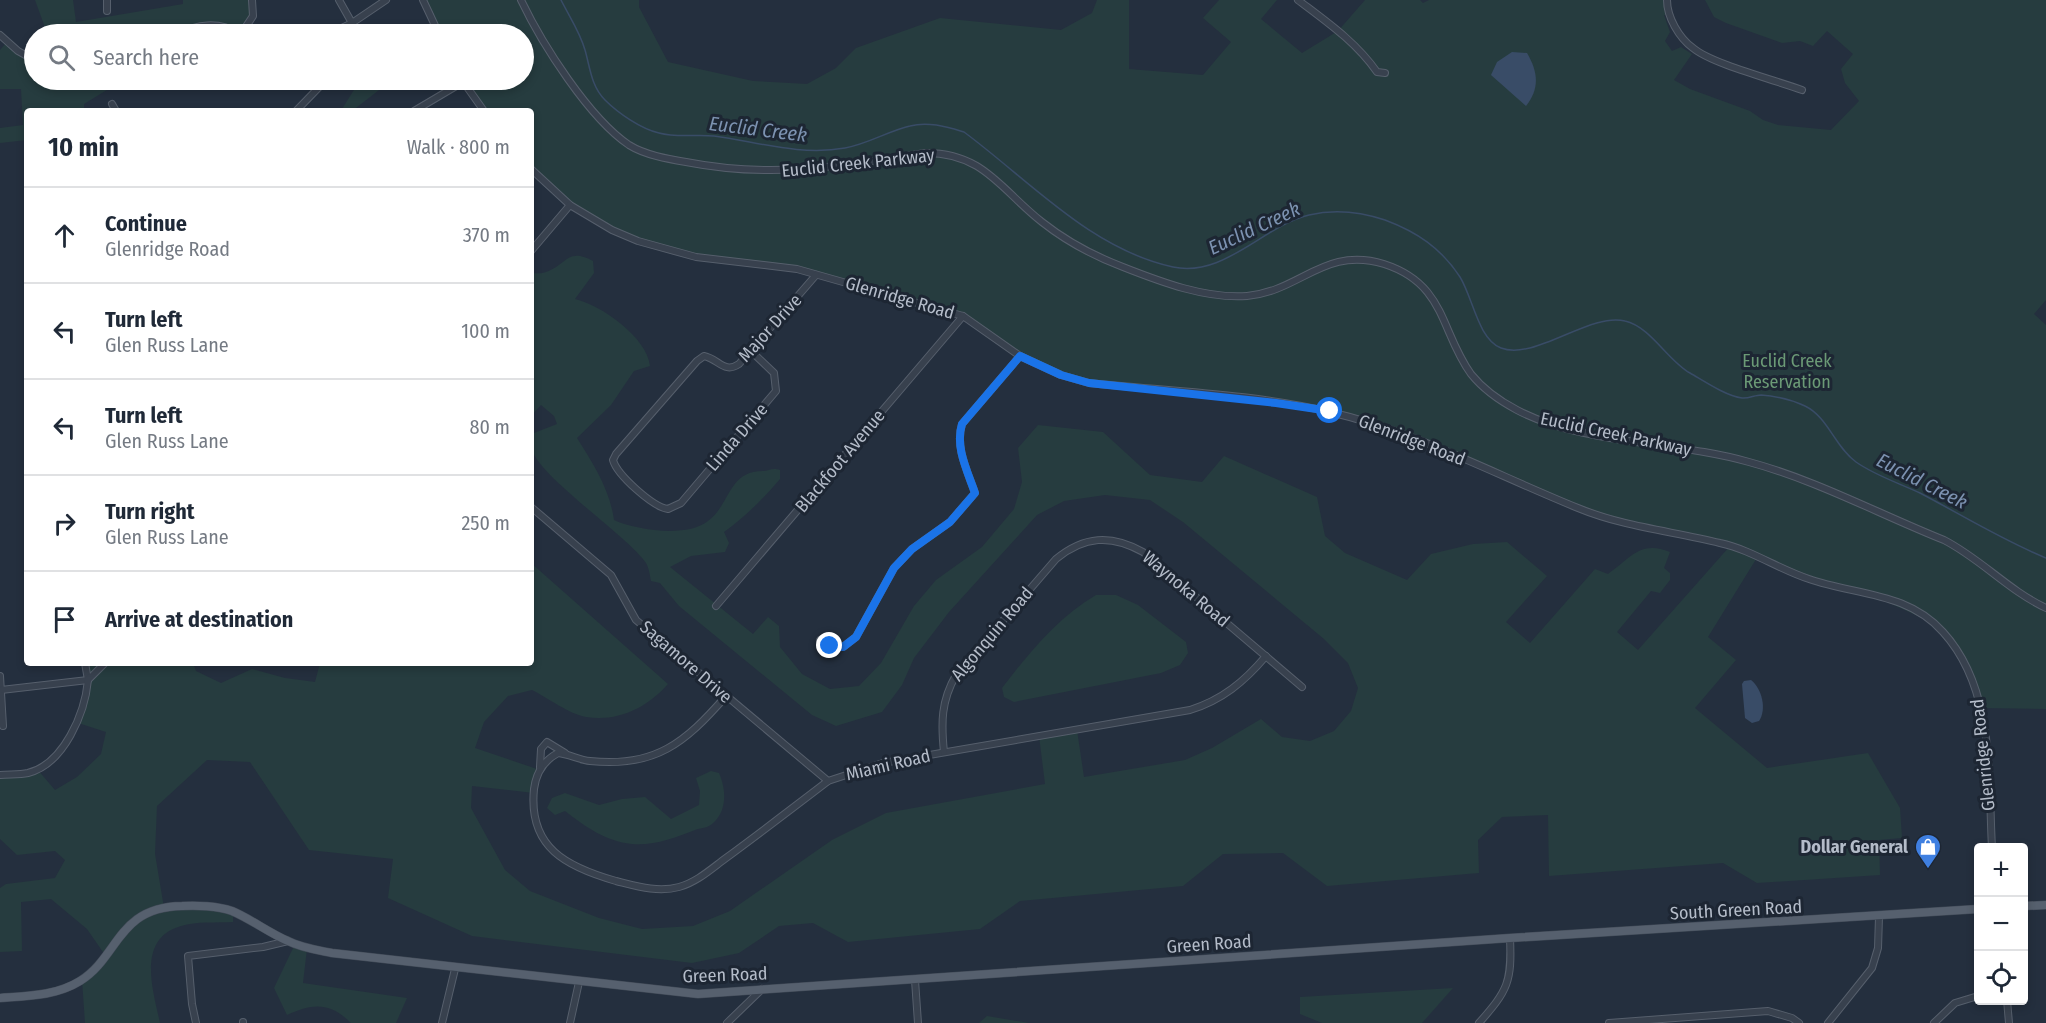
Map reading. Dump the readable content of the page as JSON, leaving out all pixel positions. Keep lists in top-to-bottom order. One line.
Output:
{"streets":{"main road":["South Green Road","Green Road"],"street":["Euclid Creek Parkway","Glenridge Road","Major Drive","Linda Drive","Blackfoot Avenue","Waynoka Road","Algonquin Road","Sagamore Drive","Miami Road"]},"crossings":[["Glenridge Road","Major Drive"],["Glenridge Road","Blackfoot Avenue"],["Major Drive","Linda Drive"],["Waynoka Road","Algonquin Road"],["Waynoka Road","Miami Road"],["Algonquin Road","Miami Road"],["Sagamore Drive","Miami Road"],["South Green Road","Green Road"]],"water":["Euclid Creek"],"parks":["Euclid Creek Reservation"],"places":{"shop":["Dollar General"]},"page":{"search":"Search here","heading":["10 min","Walk · 800 m"],"list":[["Continue","Glenridge Road","370 m"],["Turn left","Glen Russ Lane","100 m"],["Turn left","Glen Russ Lane","80 m"],["Turn right","Glen Russ Lane","250 m"],"Arrive at destination"],"map_buttons":["+","−"]}}
